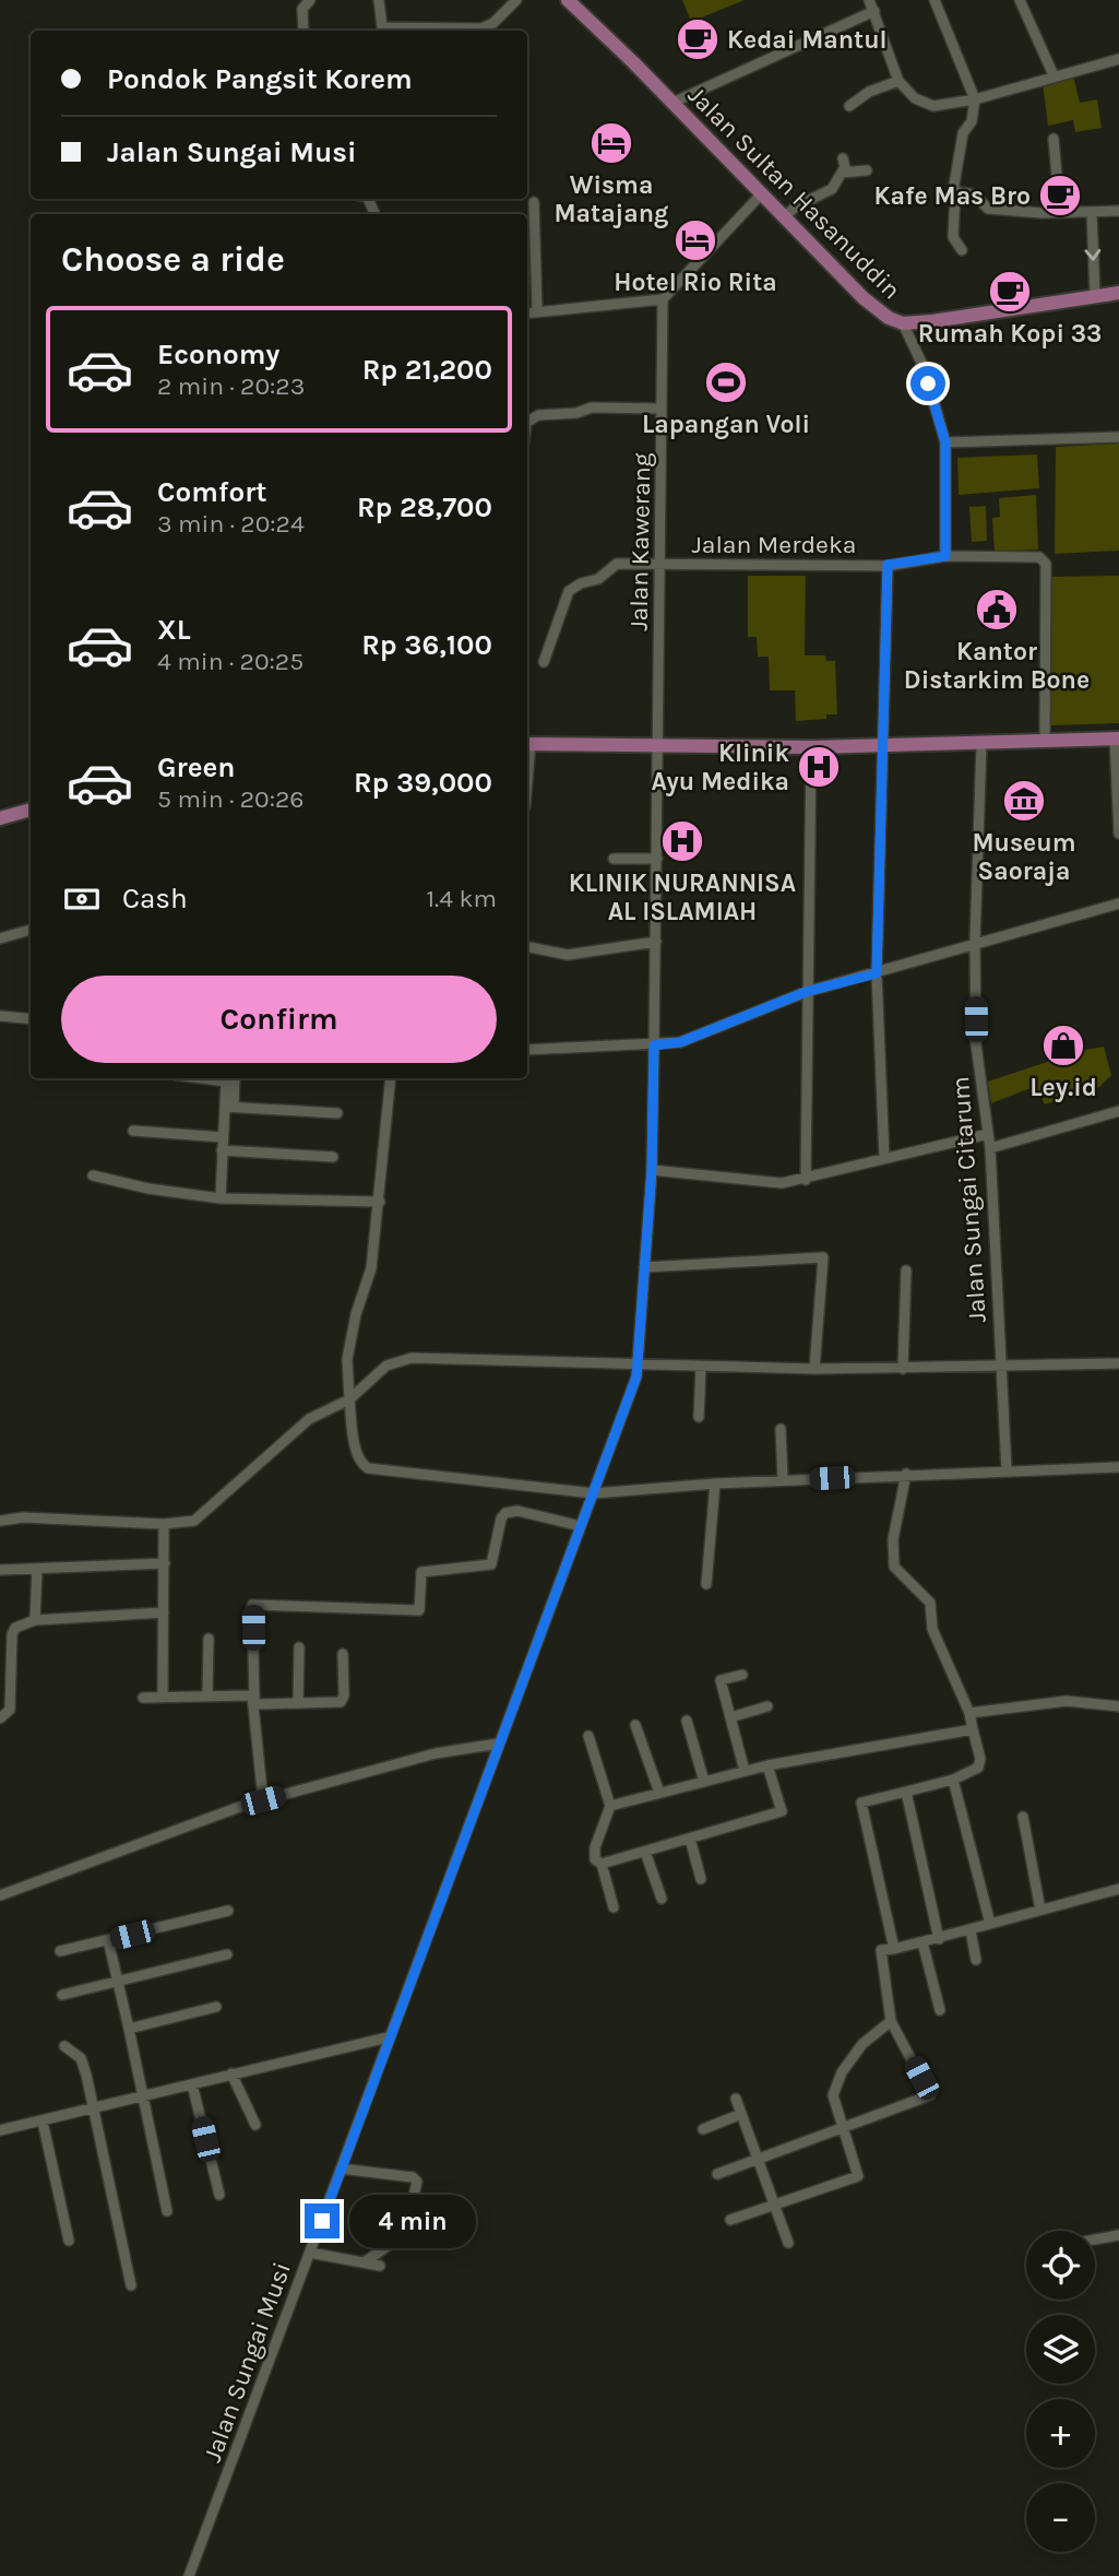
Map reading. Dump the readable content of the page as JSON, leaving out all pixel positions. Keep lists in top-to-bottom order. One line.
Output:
{"streets":{"main road":["Jalan Sultan Hasanuddin"],"street":["Jalan Kawerang","Jalan Merdeka","Jalan Sungai Citarum","Jalan Sungai Musi"]},"crossings":[["Jalan Kawerang","Jalan Merdeka"],["Jalan Kawerang","Jalan Sungai Musi"]],"places":{"cafe":["Kedai Mantul","Kafe Mas Bro","Rumah Kopi 33"],"hotel":["Wisma Matajang","Hotel Rio Rita"],"sports":["Lapangan Voli"],"public building":["Kantor Distarkim Bone"],"hospital":["Klinik Ayu Medika","KLINIK NURANNISA AL ISLAMIAH"],"museum":["Museum Saoraja"],"shop":["Ley.id"]},"page":{"banner":["Pondok Pangsit Korem","Jalan Sungai Musi"],"heading":"Choose a ride","list":[{"name":"Economy","note":"2 min · 20:23","value":"Rp 21,200"},{"name":"Comfort","note":"3 min · 20:24","value":"Rp 28,700"},{"name":"XL","note":"4 min · 20:25","value":"Rp 36,100"},{"name":"Green","note":"5 min · 20:26","value":"Rp 39,000"}],"pay":["Cash","1.4 km"],"buttons":"Confirm","bubble":"4 min","map_buttons":["+","−"]}}
